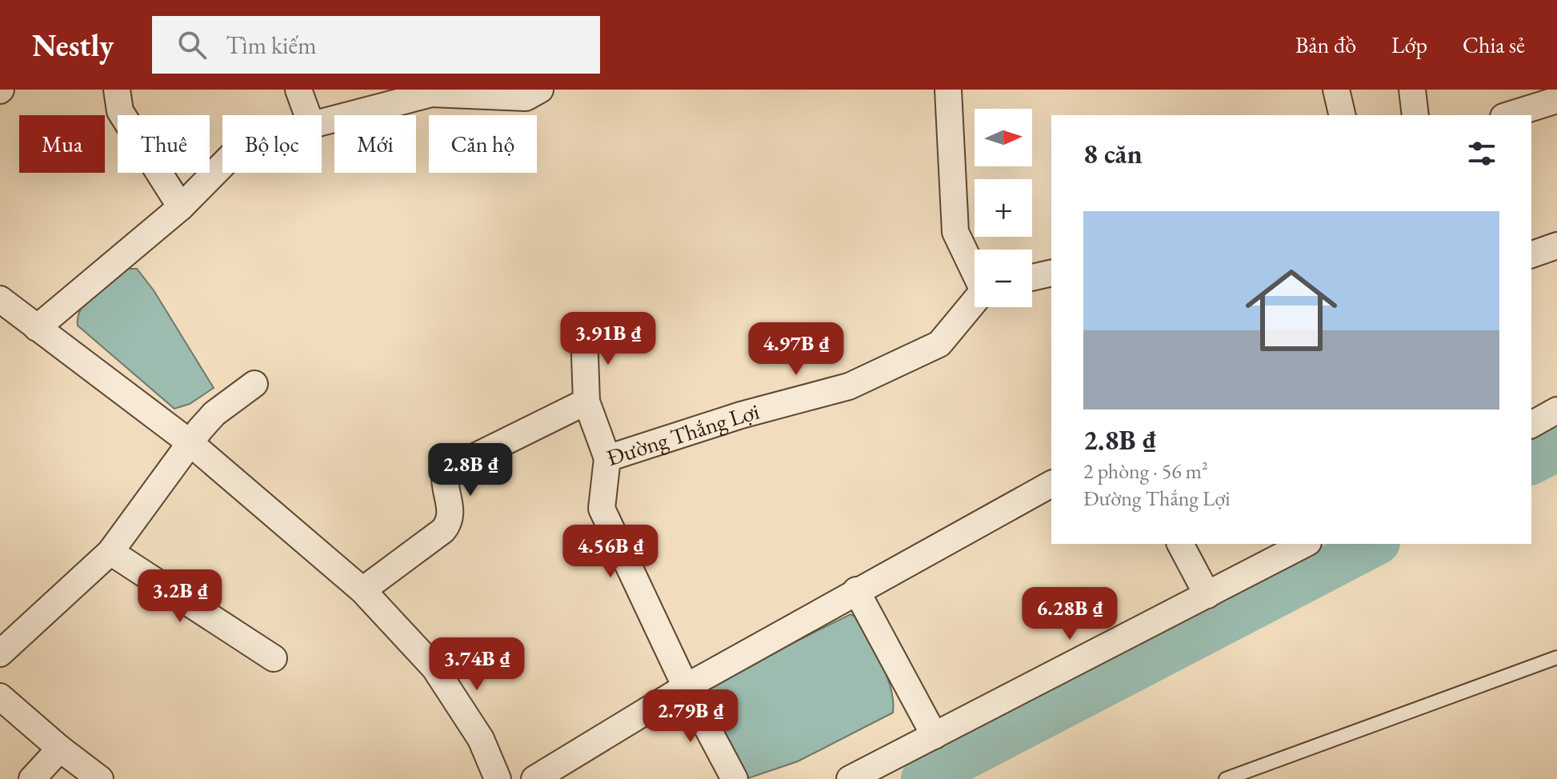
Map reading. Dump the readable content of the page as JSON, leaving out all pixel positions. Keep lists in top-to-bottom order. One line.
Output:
{"streets":{"street":["Đường Thắng Lợi"]},"north":"right","page":{"header":"Nestly","search":"Tìm kiếm","nav":["Bản đồ","Lớp","Chia sẻ"],"map_buttons":["+","−"],"chip":["Mua","Thuê","Bộ lọc","Mới","Căn hộ"],"heading":"8 căn","list":[{"name":"2.8B ₫","note":"2 phòng · 56 m² · Đường Thắng Lợi"}],"price":["3.91B ₫","4.97B ₫","2.8B ₫","4.56B ₫","3.2B ₫","6.28B ₫","3.74B ₫","2.79B ₫"]}}
